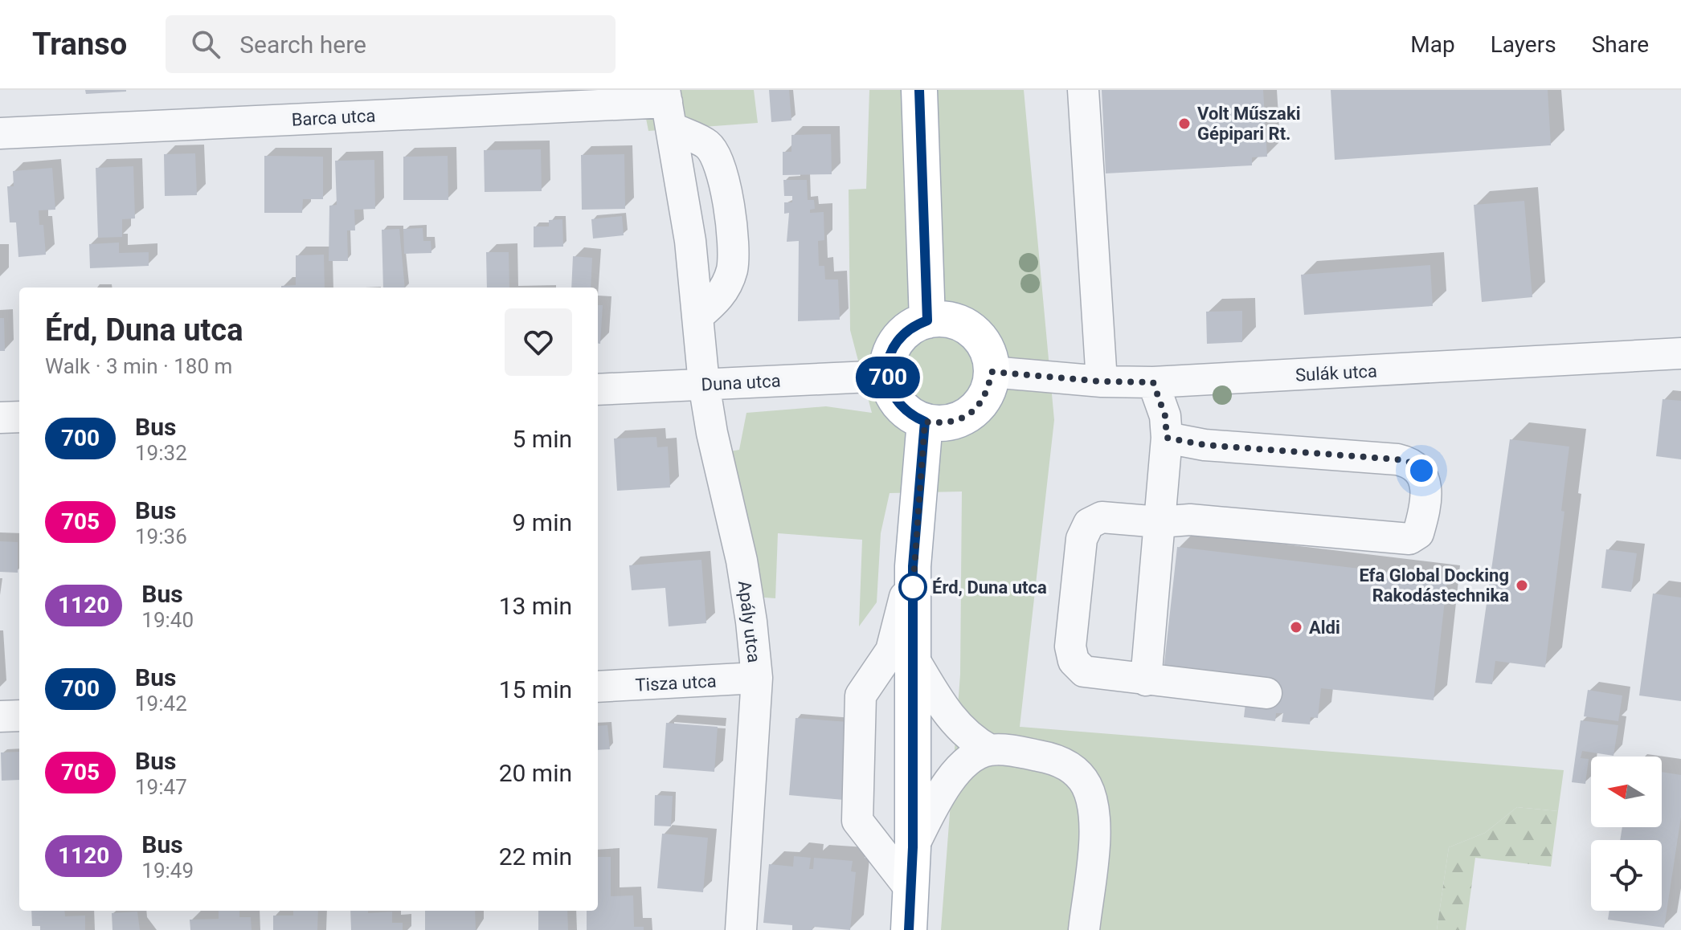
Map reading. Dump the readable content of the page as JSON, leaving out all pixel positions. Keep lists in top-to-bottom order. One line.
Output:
{"streets":{"street":["Barca utca","Sulák utca","Duna utca","Apály utca","Tisza utca"]},"crossings":[["Barca utca","Apály utca"],["Sulák utca","Duna utca"],["Duna utca","Apály utca"],["Apály utca","Tisza utca"]],"places":["Volt Műszaki Gépipari Rt.","Efa Global Docking Rakodástechnika","Érd, Duna utca","Aldi"],"lines":["bus line 700"],"north":"left","page":{"header":"Transo","search":"Search here","nav":["Map","Layers","Share"],"on_map":"700","heading":["Érd, Duna utca","Walk · 3 min · 180 m"],"list":[{"mark":"700","name":"Bus","note":"19:32","value":"5 min"},{"mark":"705","name":"Bus","note":"19:36","value":"9 min"},{"mark":"1120","name":"Bus","note":"19:40","value":"13 min"},{"mark":"700","name":"Bus","note":"19:42","value":"15 min"},{"mark":"705","name":"Bus","note":"19:47","value":"20 min"},{"mark":"1120","name":"Bus","note":"19:49","value":"22 min"}]}}
